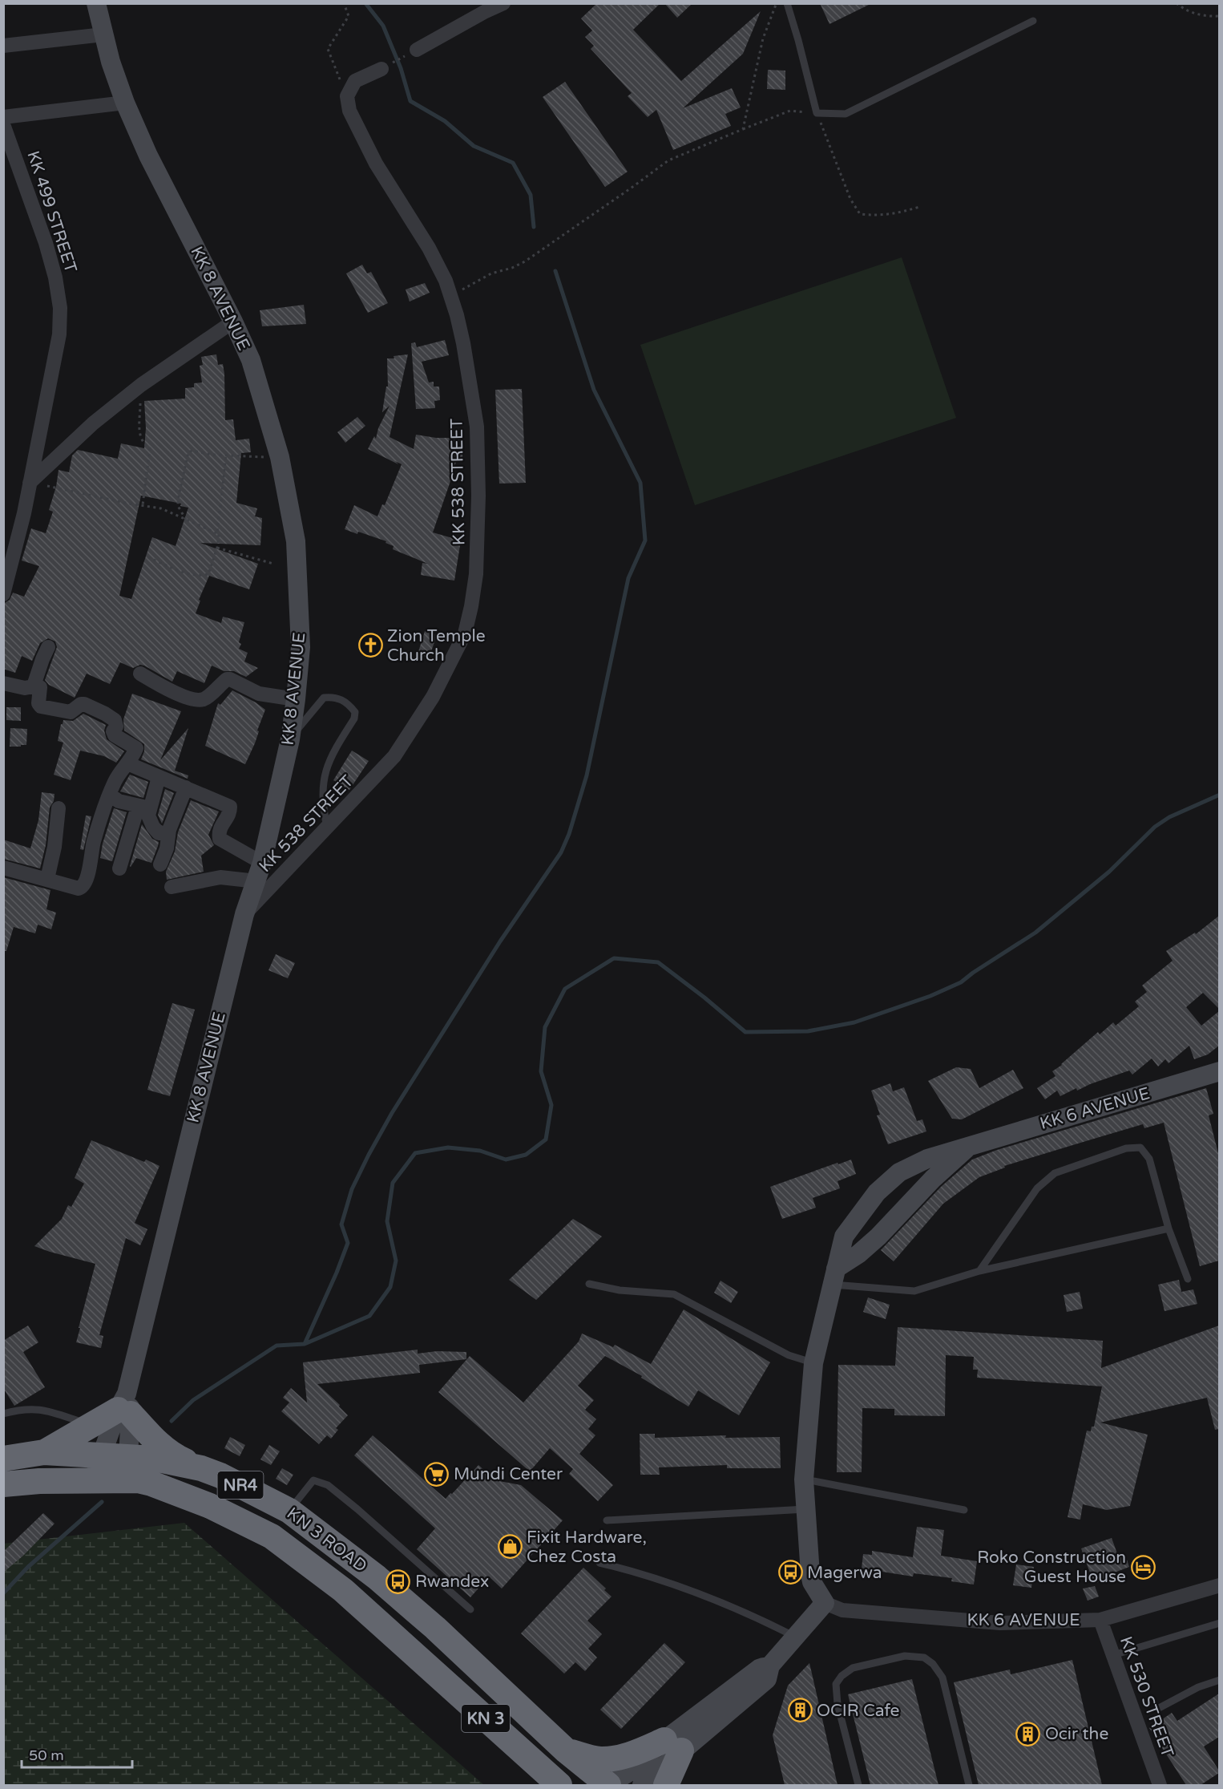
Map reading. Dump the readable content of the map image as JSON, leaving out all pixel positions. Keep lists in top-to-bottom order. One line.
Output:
{"streets":{"highway":["NR4","KN 3 ROAD","KN 3"],"main road":["KK 8 AVENUE","KK 6 AVENUE"],"street":["KK 499 STREET","KK 538 STREET","KK 530 STREET"]},"crossings":[["KK 8 AVENUE","KK 538 STREET"],["KK 8 AVENUE","KN 3 ROAD"],["KK 6 AVENUE","KK 530 STREET"],["KN 3 ROAD","KN 3"]],"places":{"church":["Zion Temple Church"],"supermarket":["Mundi Center"],"shop":["Fixit Hardware, Chez Costa"],"hotel":["Roko Construction Guest House"],"bus stop":["Magerwa","Rwandex"],"building":["OCIR Cafe","Ocir the"]},"scale_bar":"50 m"}
